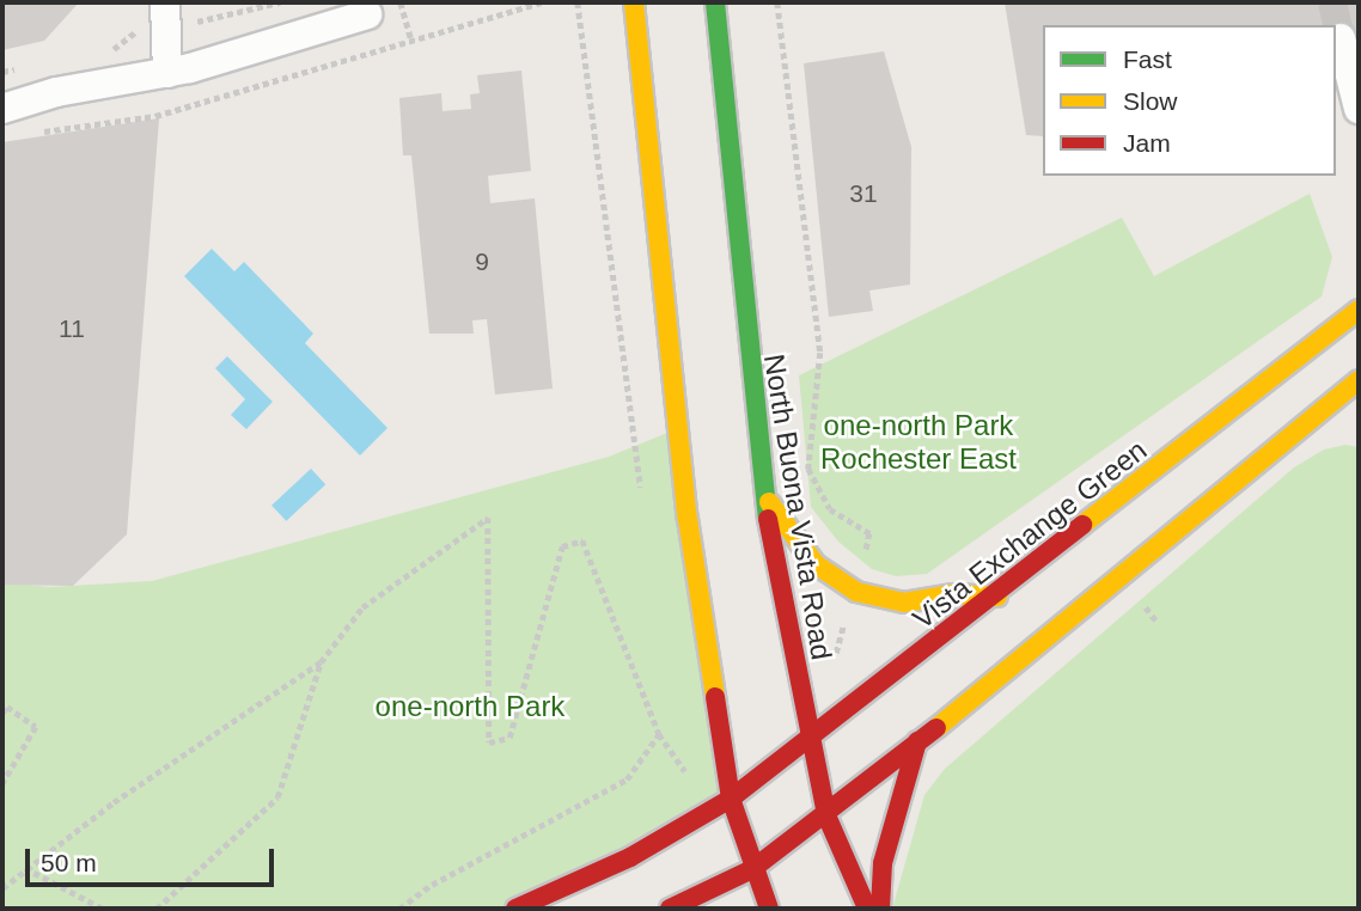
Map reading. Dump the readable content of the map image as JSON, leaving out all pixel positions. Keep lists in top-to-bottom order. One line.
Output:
{"streets":{"main road":["North Buona Vista Road","Vista Exchange Green"]},"crossings":[["North Buona Vista Road","Vista Exchange Green"]],"parks":["one-north Park Rochester East","one-north Park"],"house_numbers":["31","9","11"],"legend":["Fast","Slow","Jam"],"scale_bar":"50 m"}
